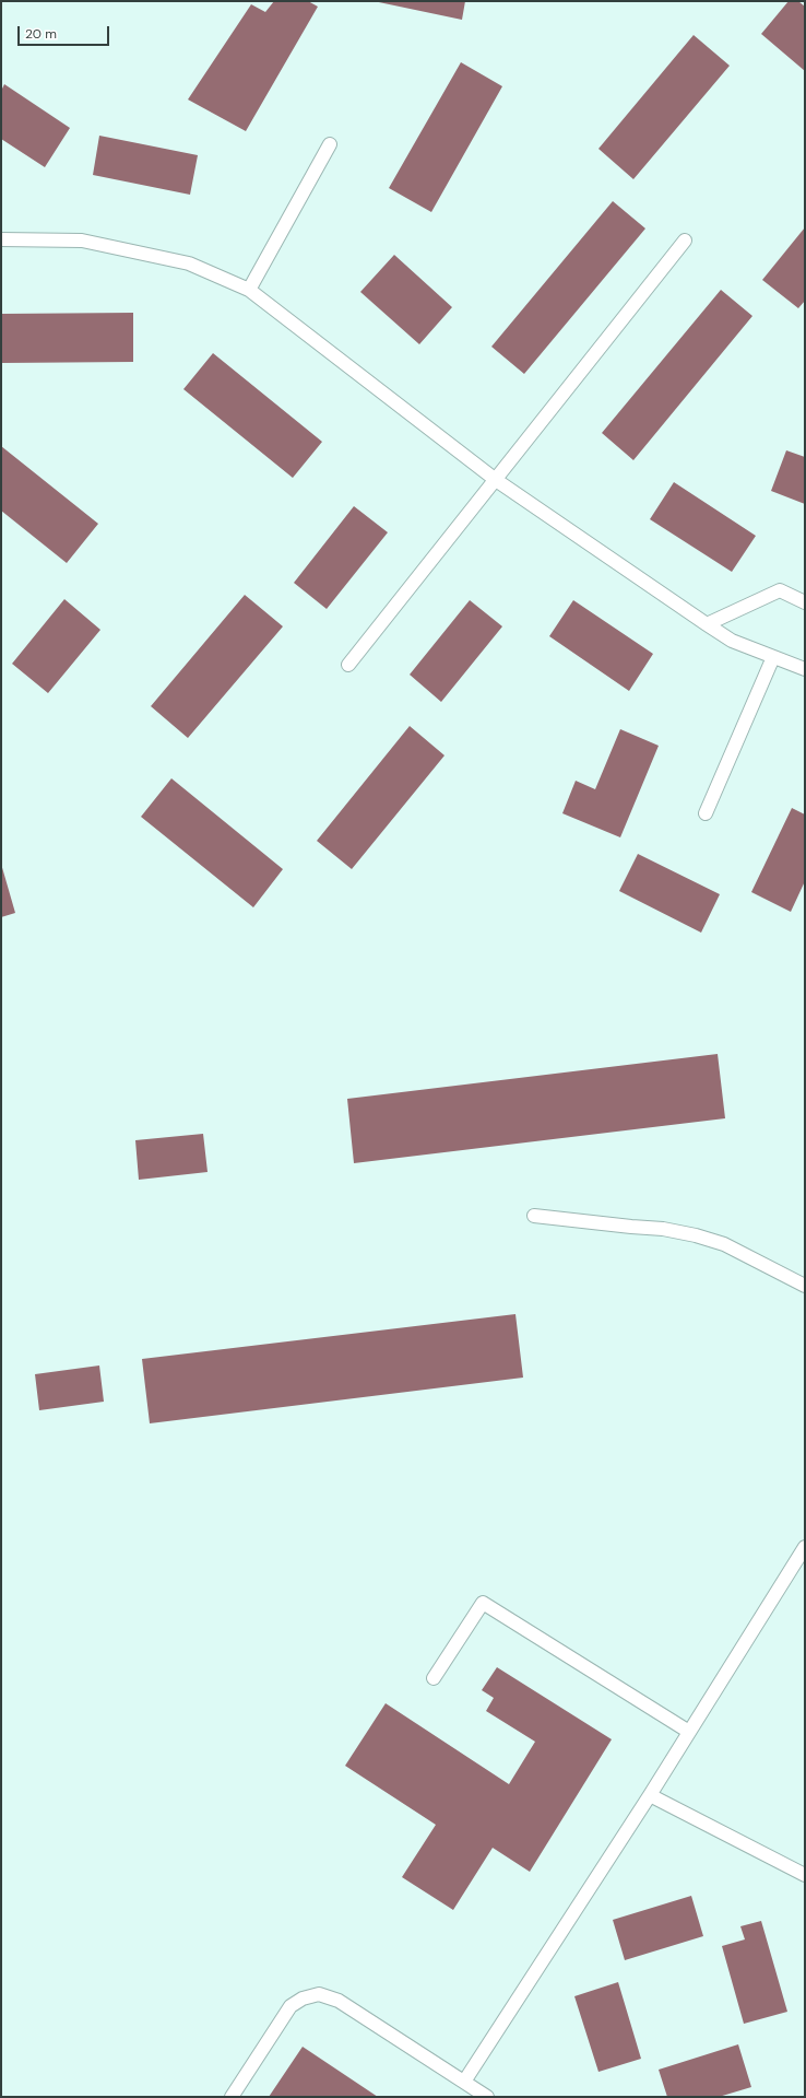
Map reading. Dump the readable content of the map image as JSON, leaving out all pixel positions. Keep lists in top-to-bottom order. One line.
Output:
{"scale_bar":"20 m"}
